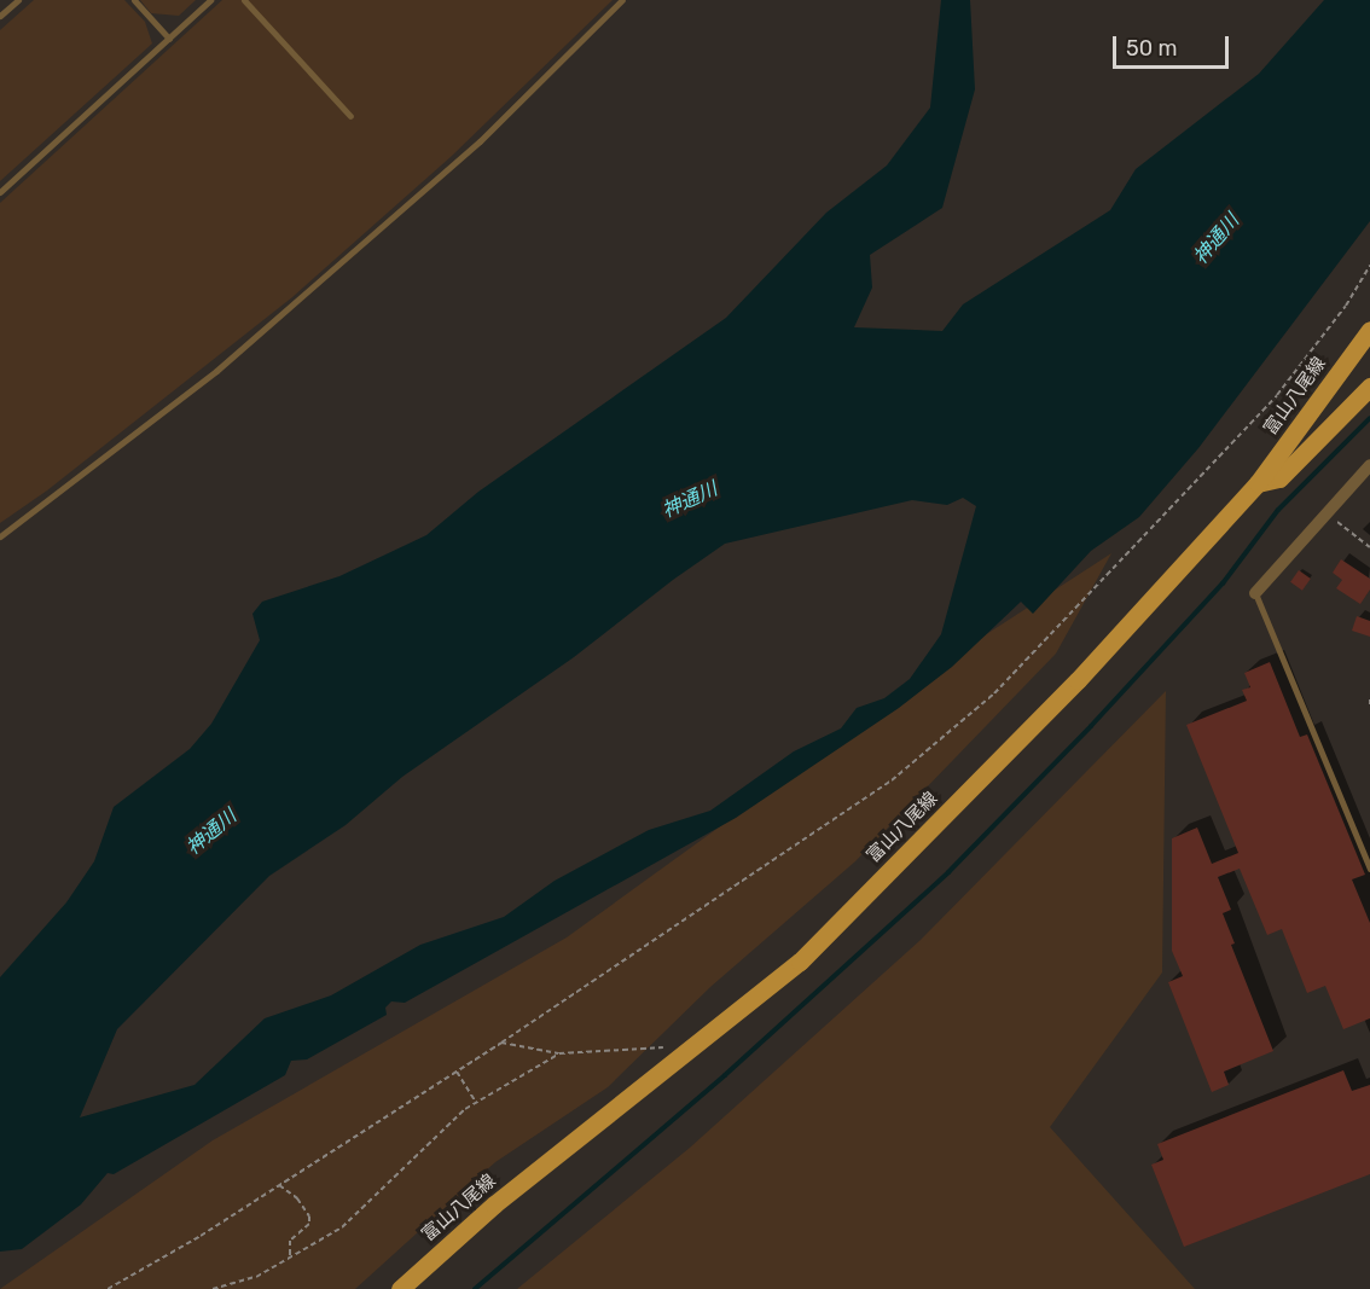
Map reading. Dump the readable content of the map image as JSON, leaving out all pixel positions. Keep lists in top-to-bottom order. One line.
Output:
{"streets":{"main road":["富山八尾線"]},"water":["神通川"],"scale_bar":"50 m"}
